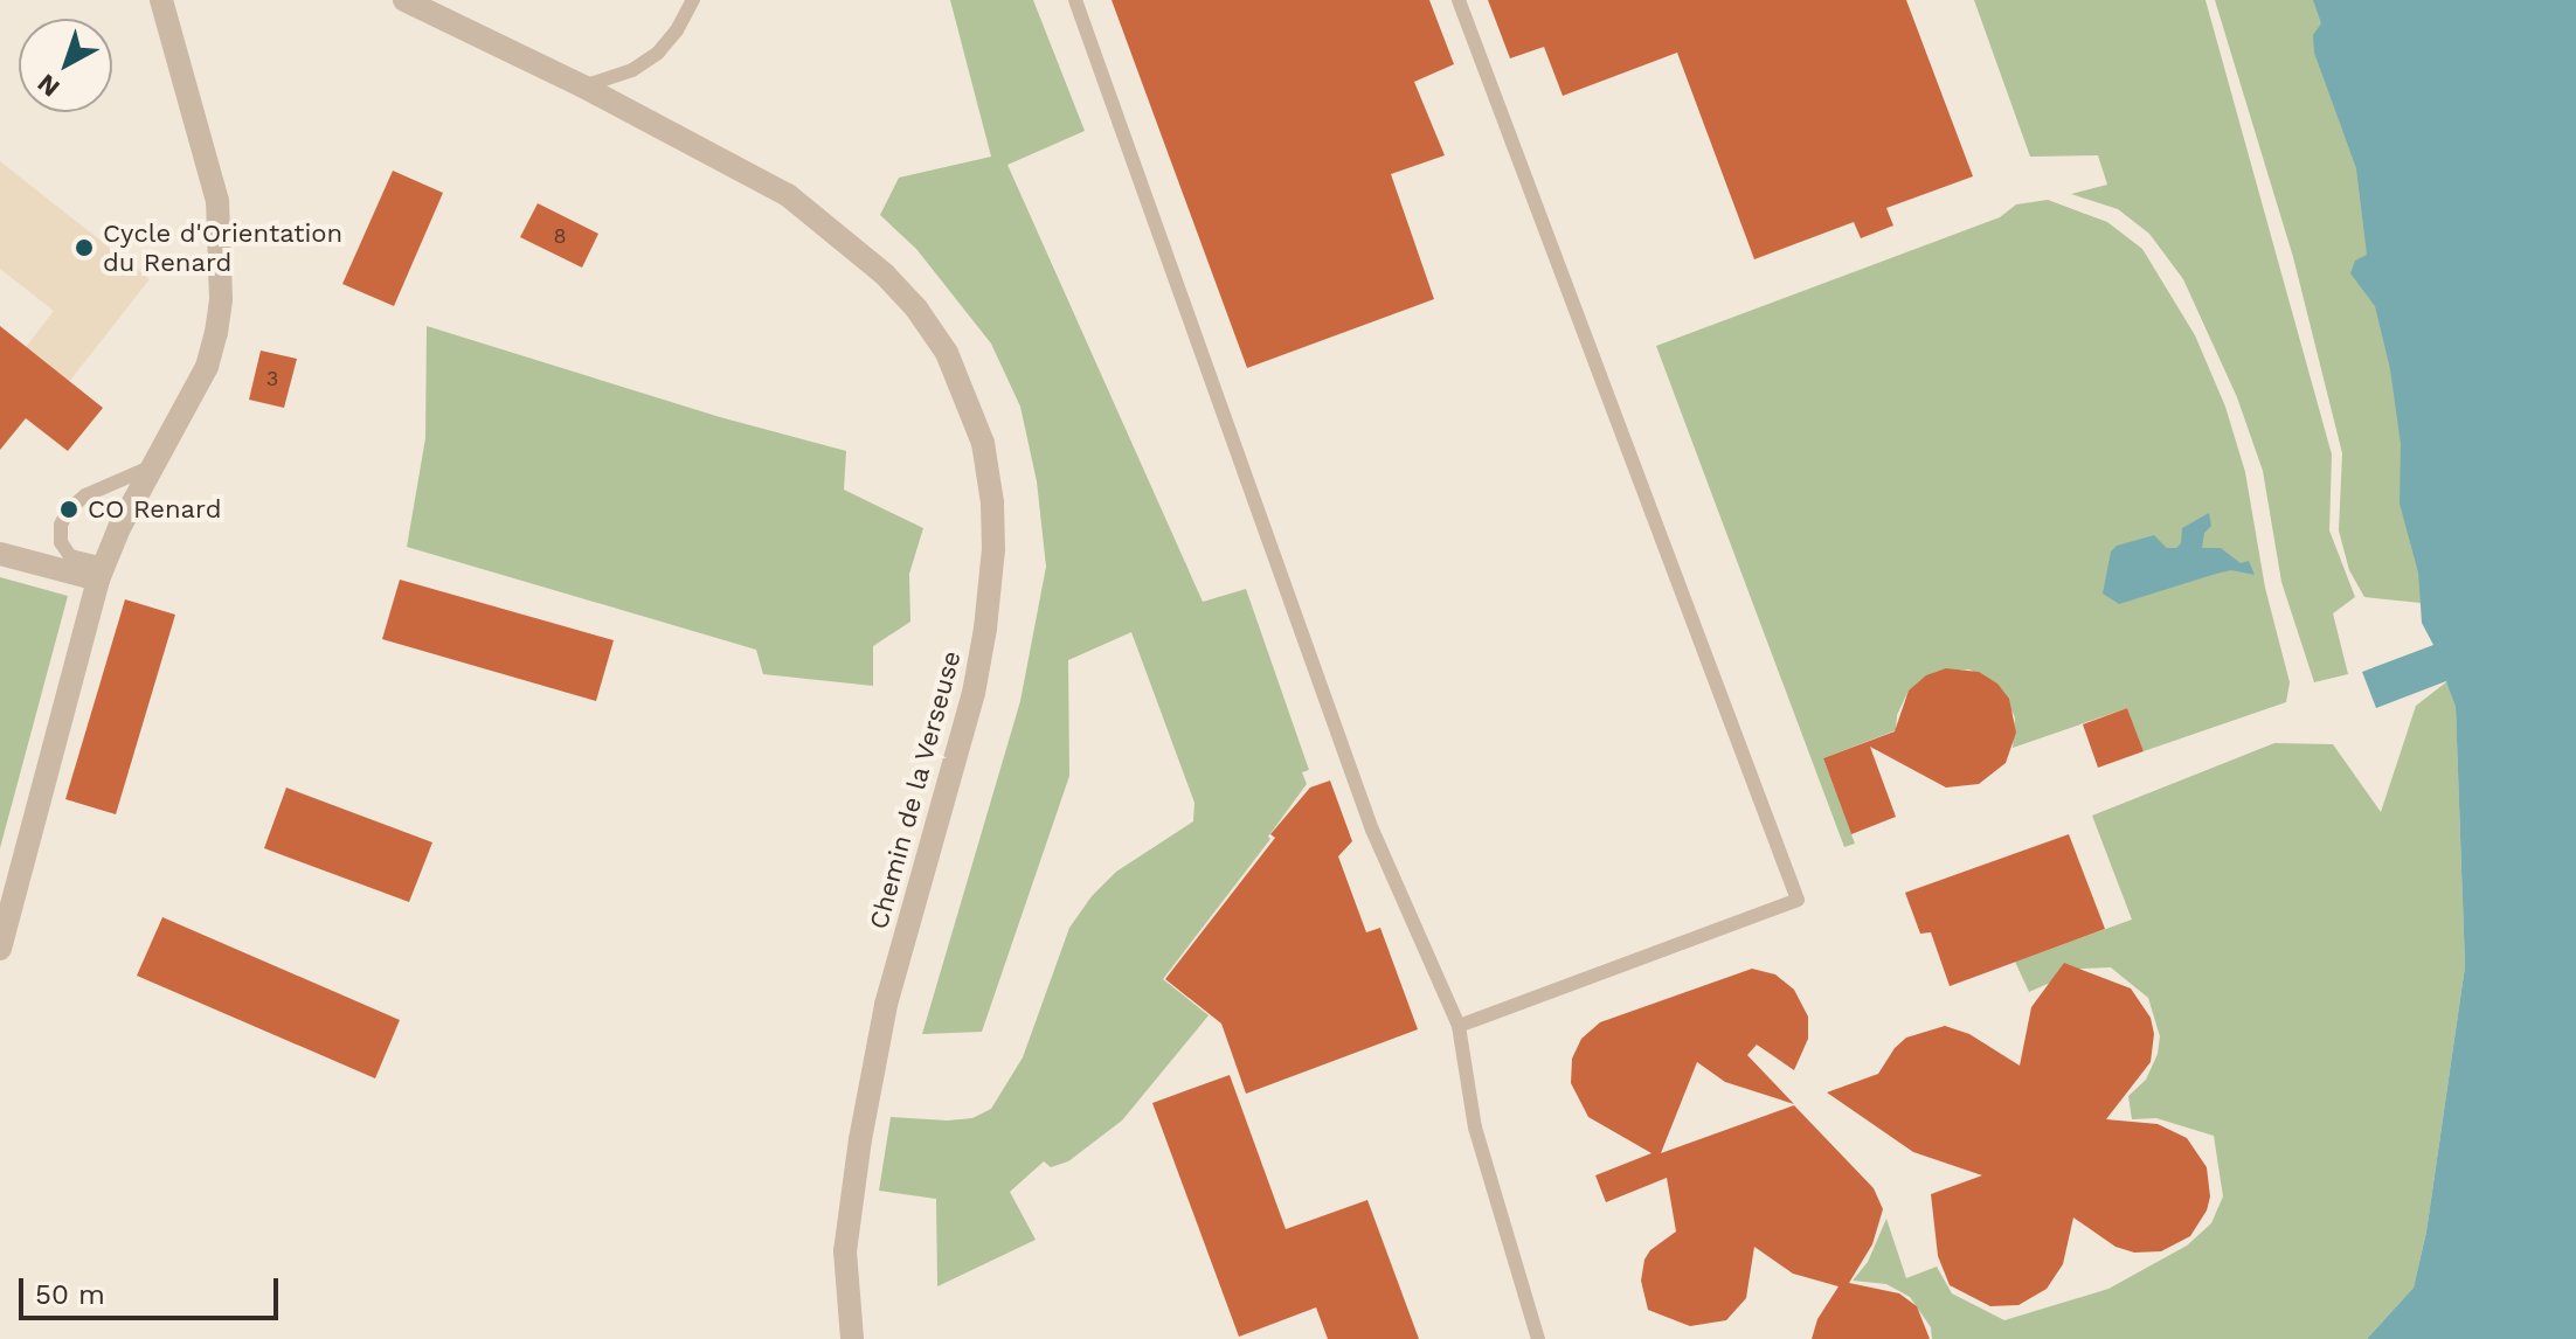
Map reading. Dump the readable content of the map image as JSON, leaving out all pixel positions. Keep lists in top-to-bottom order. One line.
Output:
{"streets":{"street":["Chemin de la Verseuse"]},"places":["Cycle d'Orientation du Renard","CO Renard"],"house_numbers":["8","3"],"scale_bar":"50 m","north":"bottom left"}
